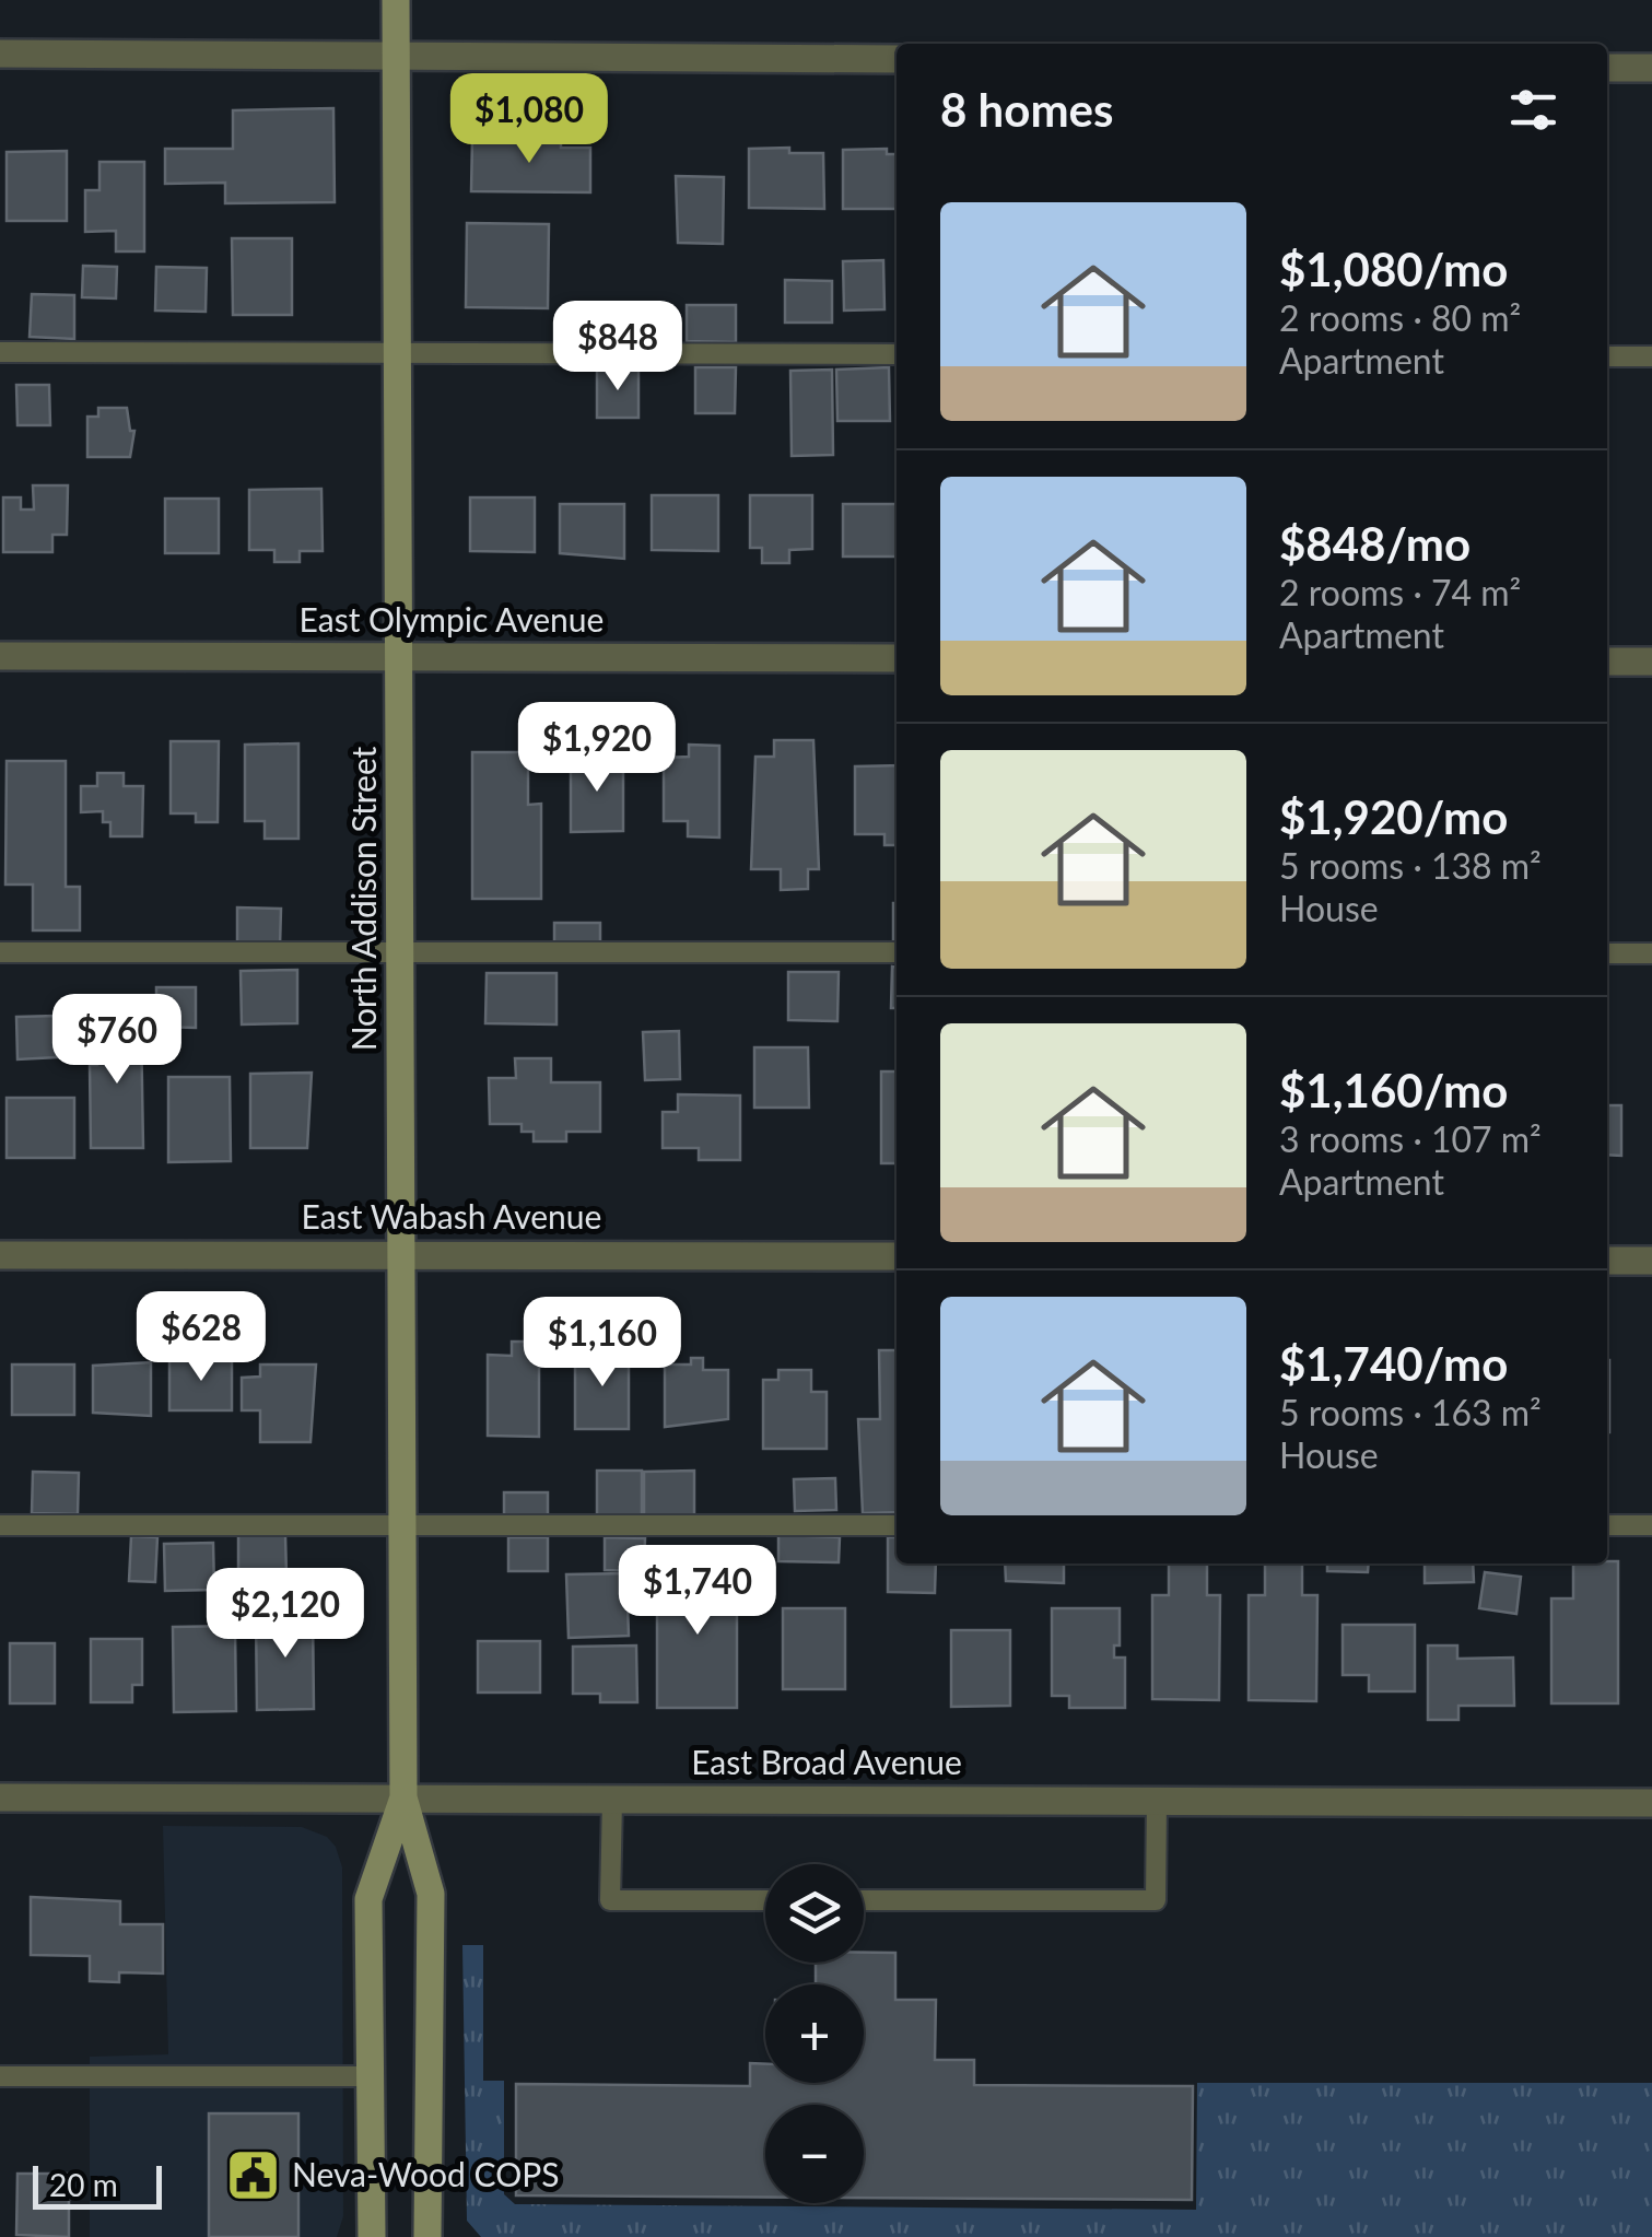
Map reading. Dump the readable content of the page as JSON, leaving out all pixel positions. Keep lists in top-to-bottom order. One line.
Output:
{"streets":{"street":["East Olympic Avenue","North Addison Street","East Wabash Avenue","East Broad Avenue"]},"crossings":[["East Olympic Avenue","North Addison Street"],["North Addison Street","East Wabash Avenue"],["North Addison Street","East Broad Avenue"]],"places":{"public building":["Neva-Wood COPS"]},"scale_bar":"20 m","page":{"heading":"8 homes","price":["$1,080","$848","$1,920","$760","$628","$1,160","$1,740","$2,120"],"list":[{"name":"$1,080/mo","note":"2 rooms · 80 m² · Apartment"},{"name":"$848/mo","note":"2 rooms · 74 m² · Apartment"},{"name":"$1,920/mo","note":"5 rooms · 138 m² · House"},{"name":"$1,160/mo","note":"3 rooms · 107 m² · Apartment"},{"name":"$1,740/mo","note":"5 rooms · 163 m² · House"}],"map_buttons":["+","−"],"scale":"20 m"}}
